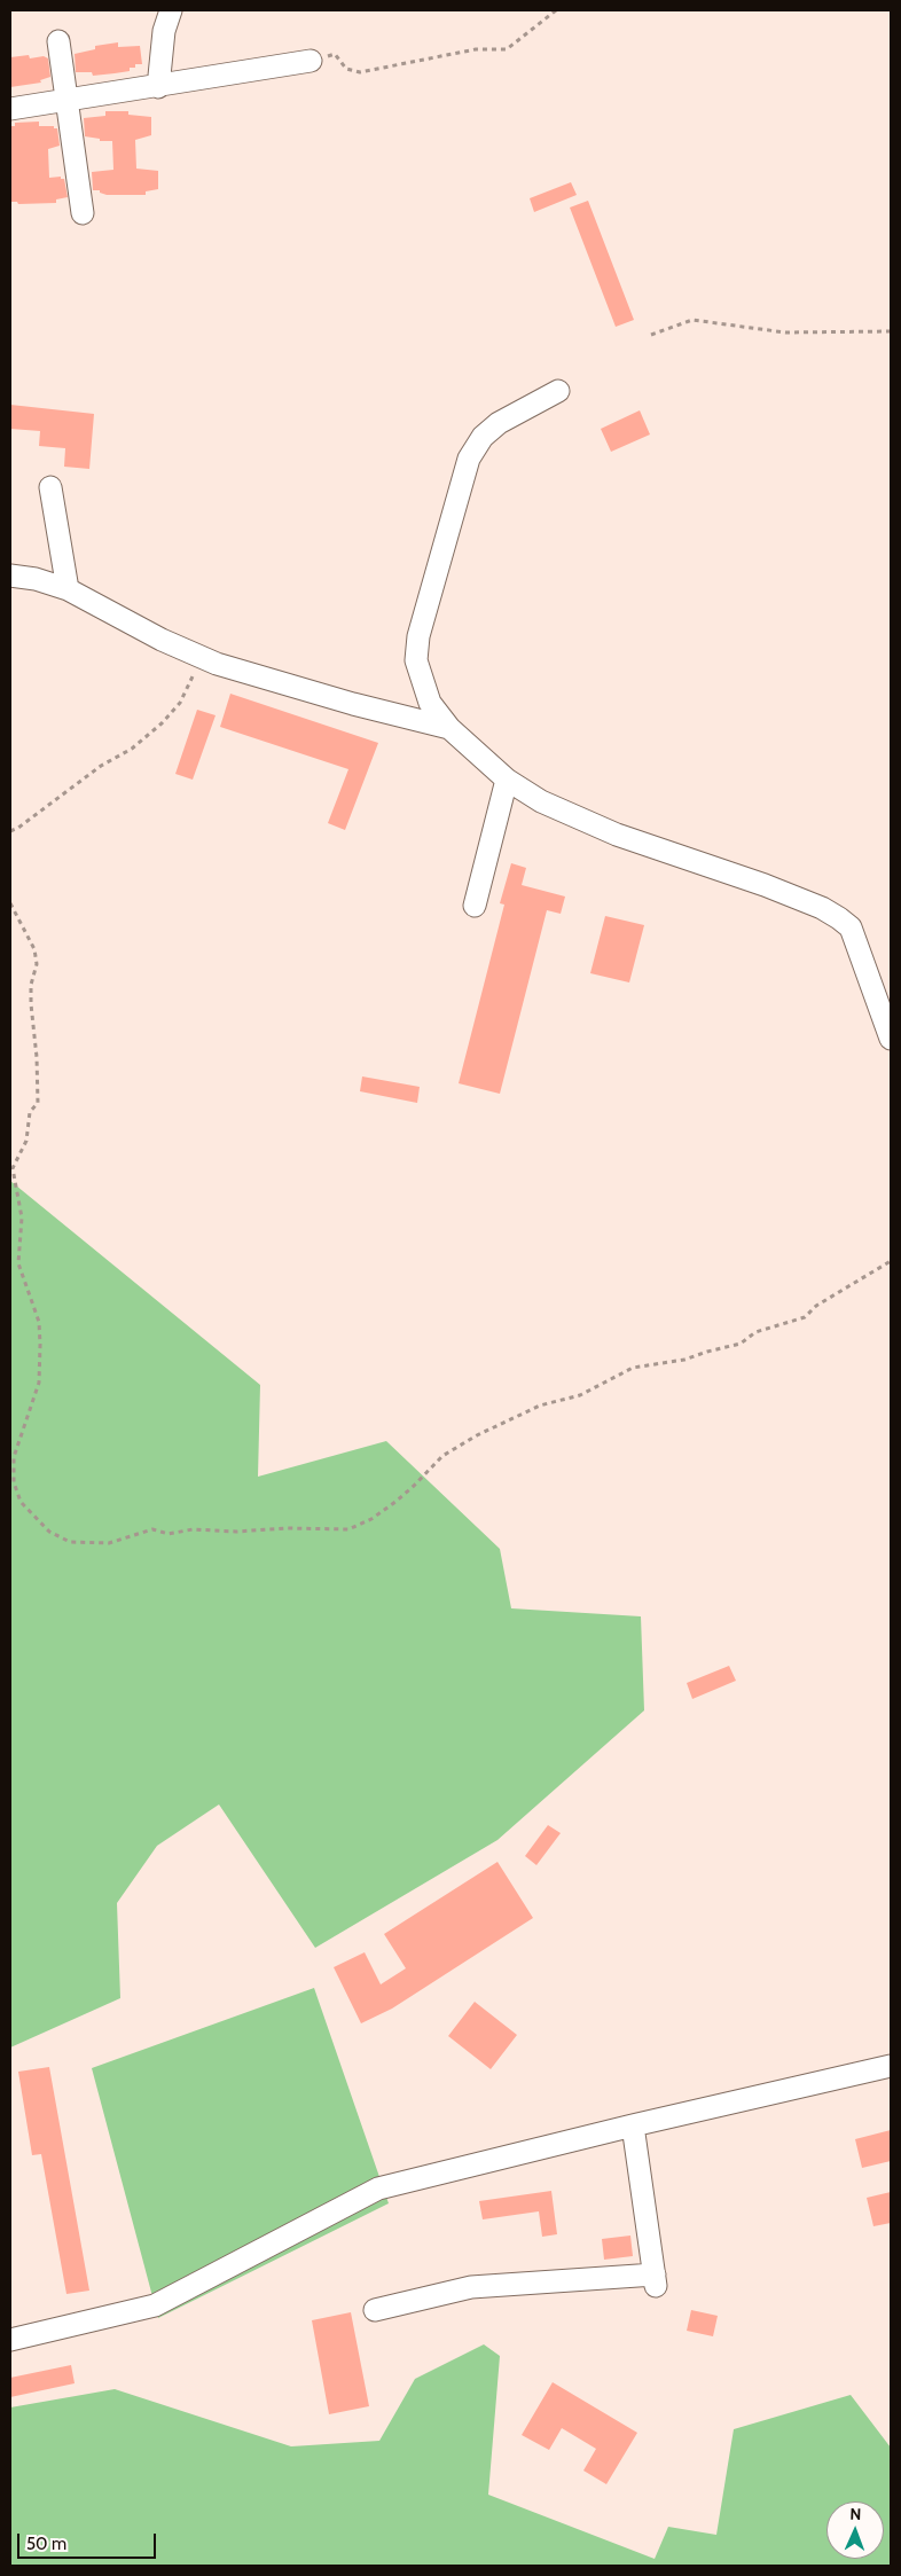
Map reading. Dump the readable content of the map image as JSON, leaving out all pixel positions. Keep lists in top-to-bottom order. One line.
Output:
{"scale_bar":"50 m","north":"top"}
